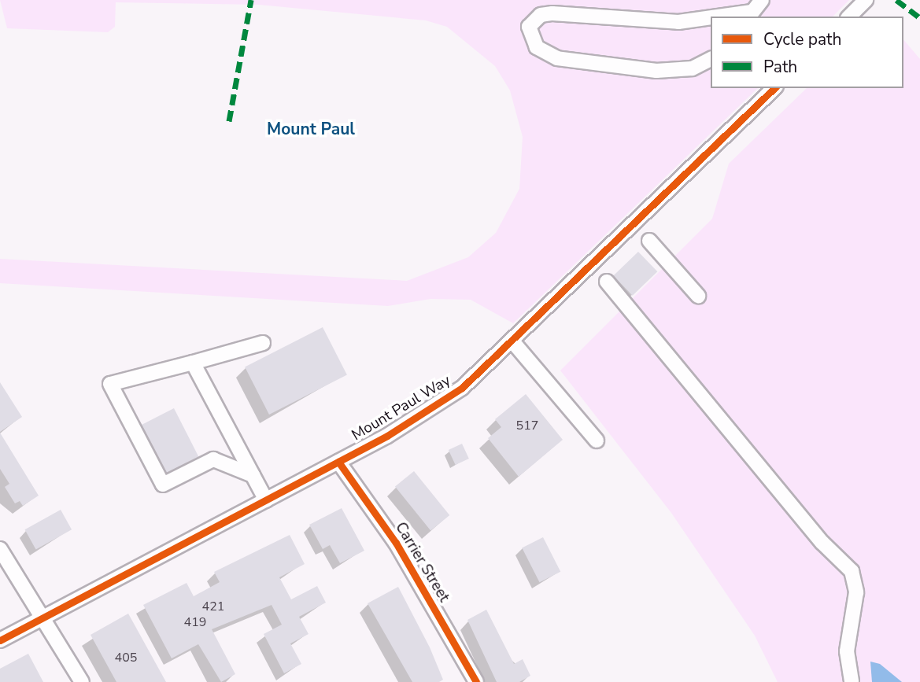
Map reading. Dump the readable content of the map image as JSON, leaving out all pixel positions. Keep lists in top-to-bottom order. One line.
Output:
{"streets":{"street":["Mount Paul Way","Carrier Street"]},"crossings":[["Mount Paul Way","Carrier Street"]],"districts":["Mount Paul"],"house_numbers":["517","421","419","405"],"legend":["Cycle path","Path"]}
